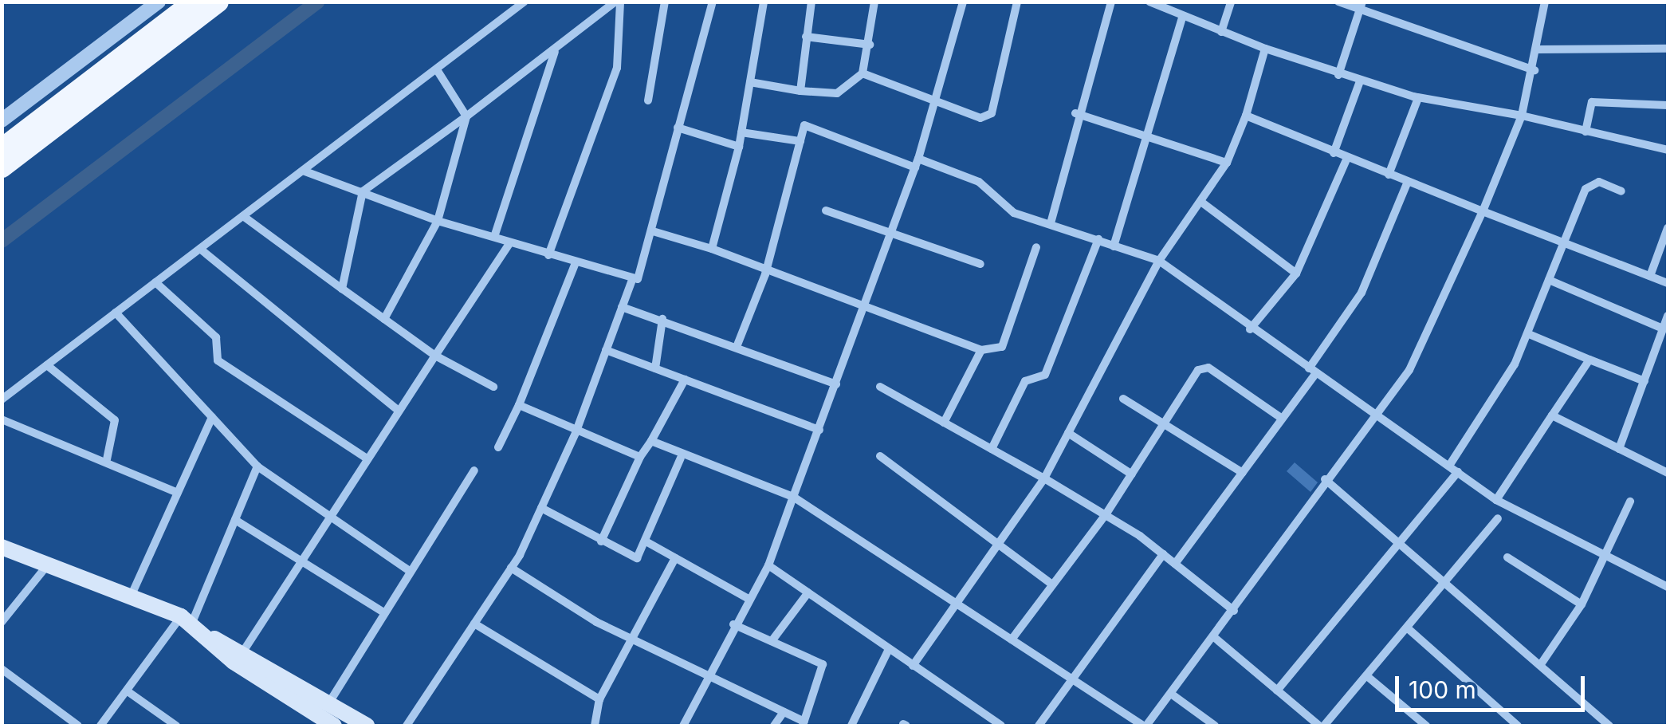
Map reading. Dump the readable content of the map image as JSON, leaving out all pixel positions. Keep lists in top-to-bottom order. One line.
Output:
{"scale_bar":"100 m"}
